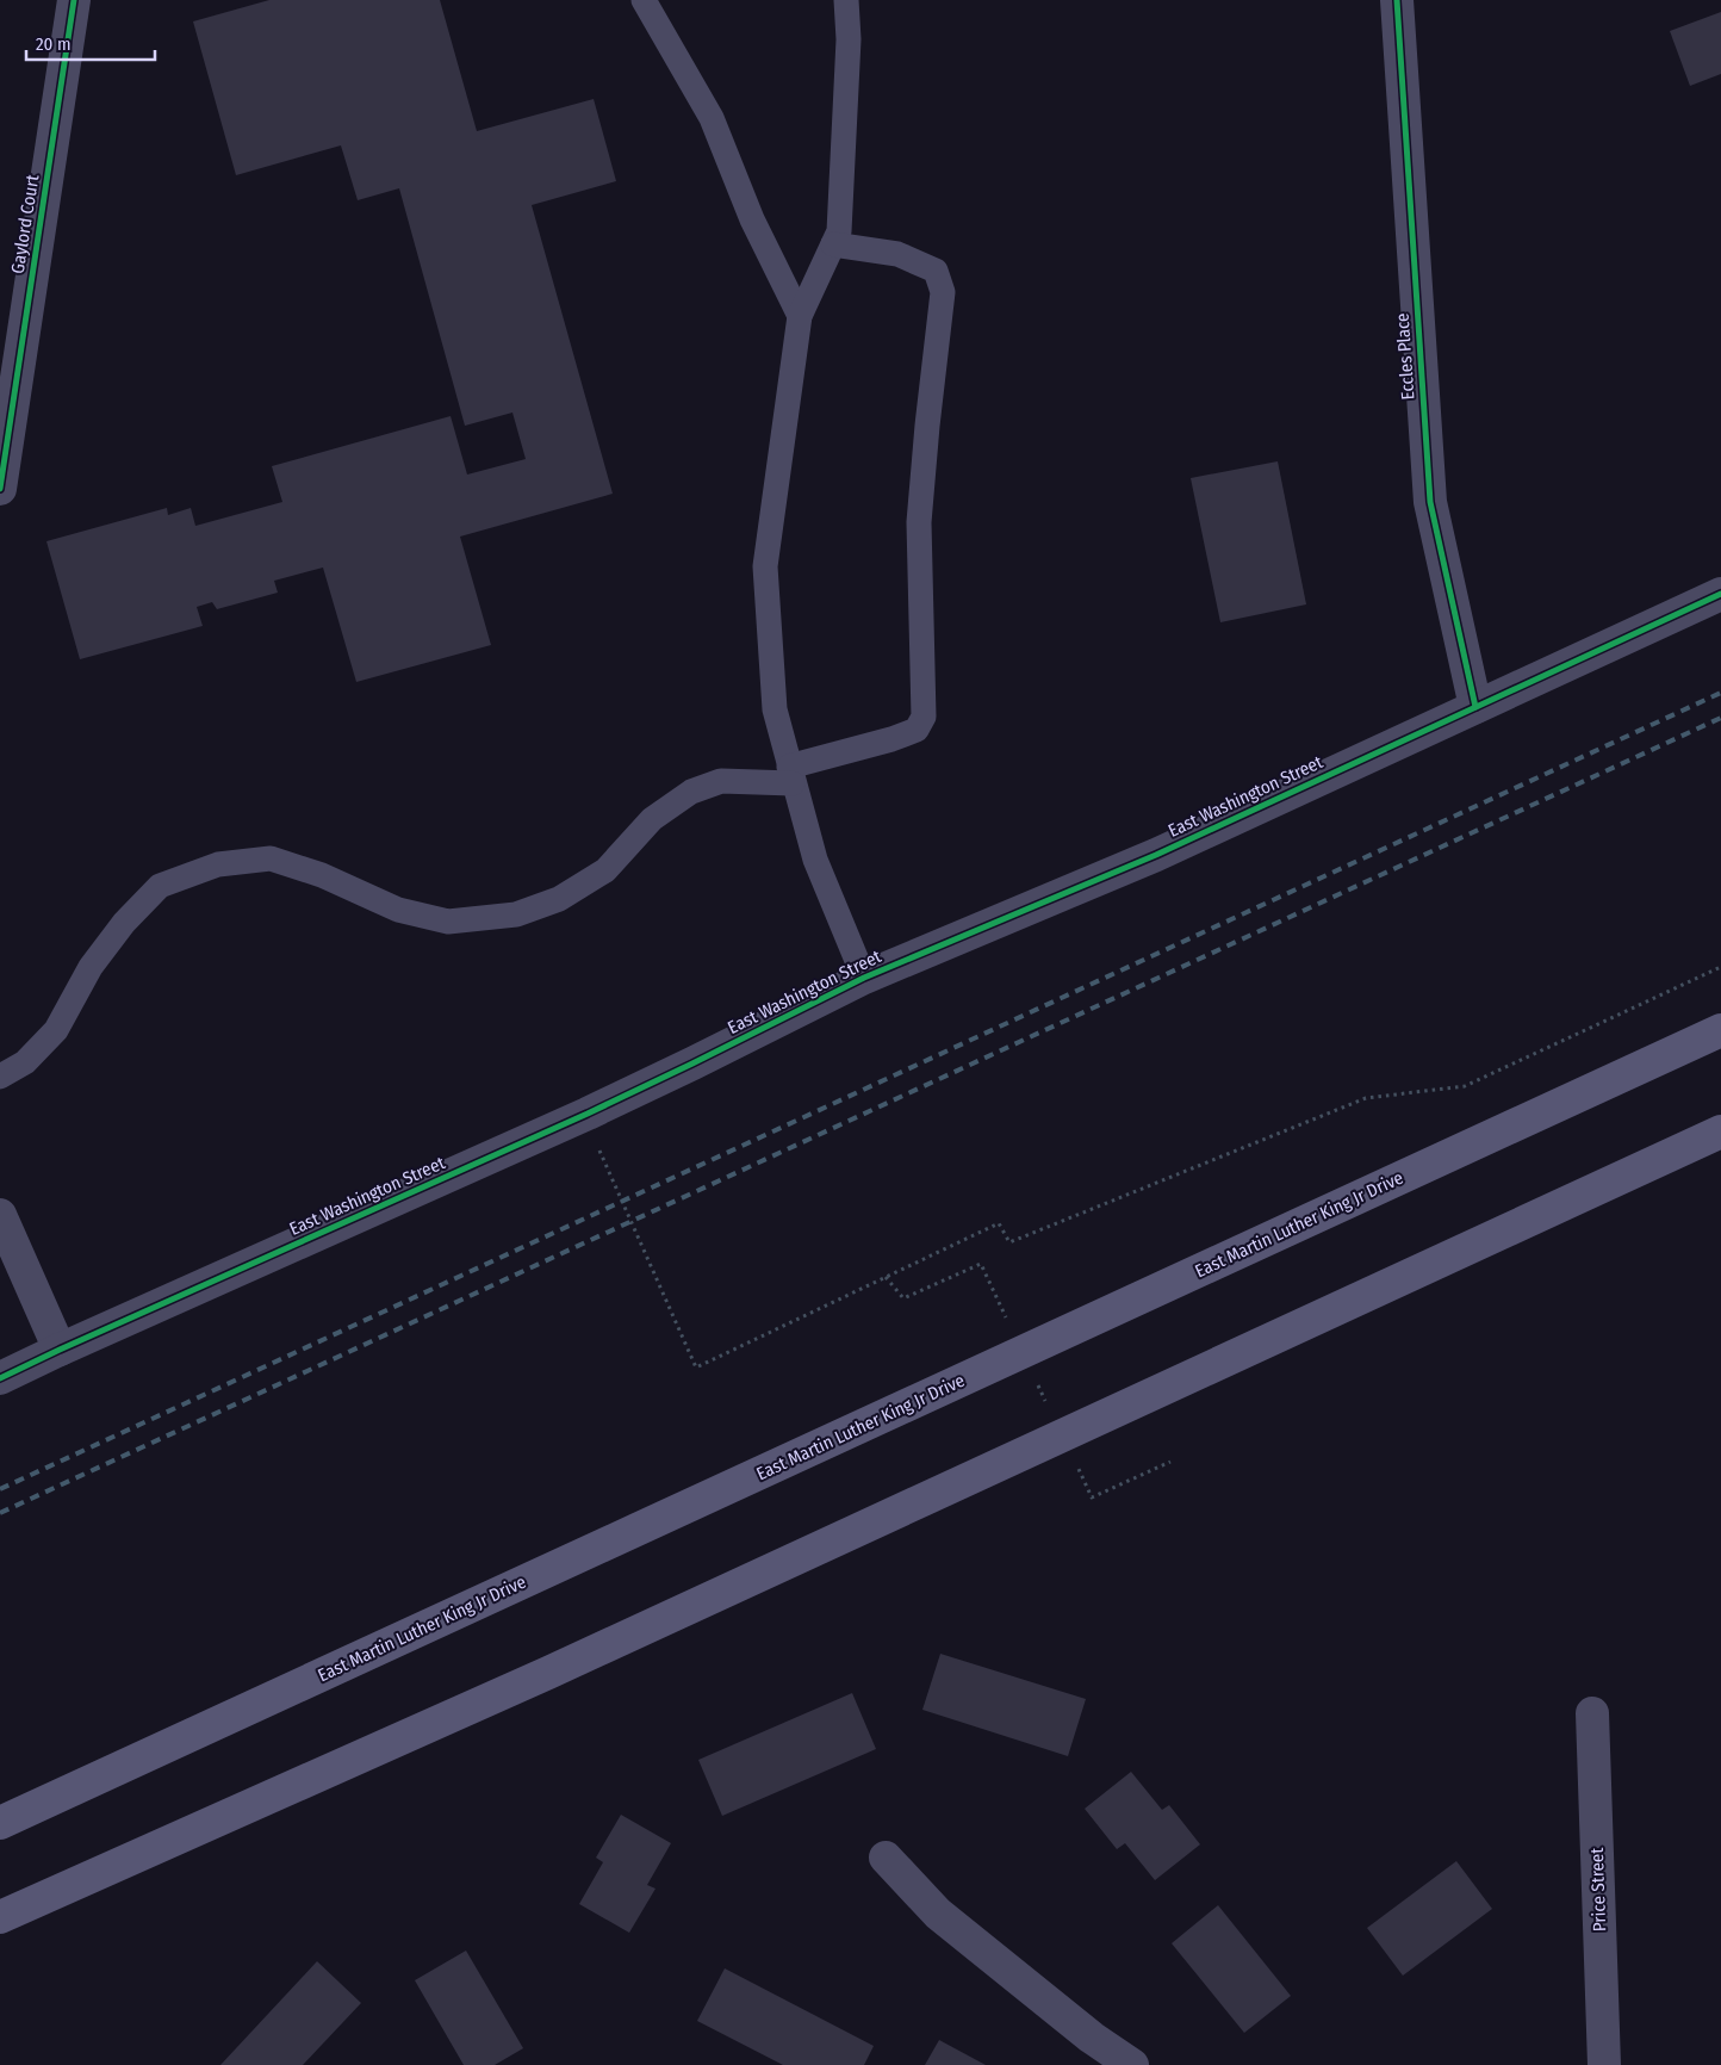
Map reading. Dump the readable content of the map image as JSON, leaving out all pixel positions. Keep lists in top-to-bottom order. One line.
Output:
{"streets":{"main road":["East Martin Luther King Jr Drive"],"street":["Gaylord Court","Eccles Place","East Washington Street","Price Street"]},"crossings":[["Eccles Place","East Washington Street"]],"scale_bar":"20 m"}
